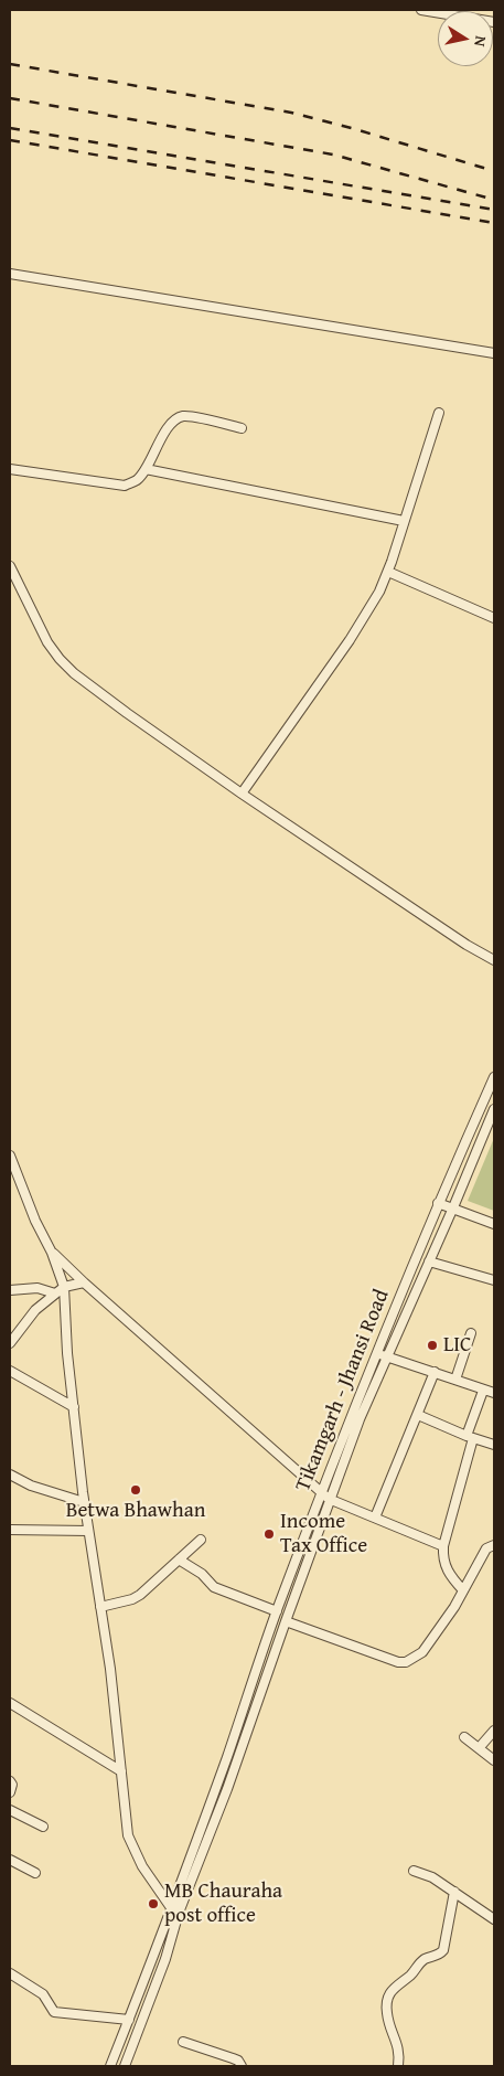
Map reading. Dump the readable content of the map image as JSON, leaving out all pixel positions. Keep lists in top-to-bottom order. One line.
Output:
{"streets":{"street":["Tikamgarh - Jhansi Road"]},"places":["LIC","Betwa Bhawhan","Income Tax Office","MB Chauraha post office"],"north":"right"}
